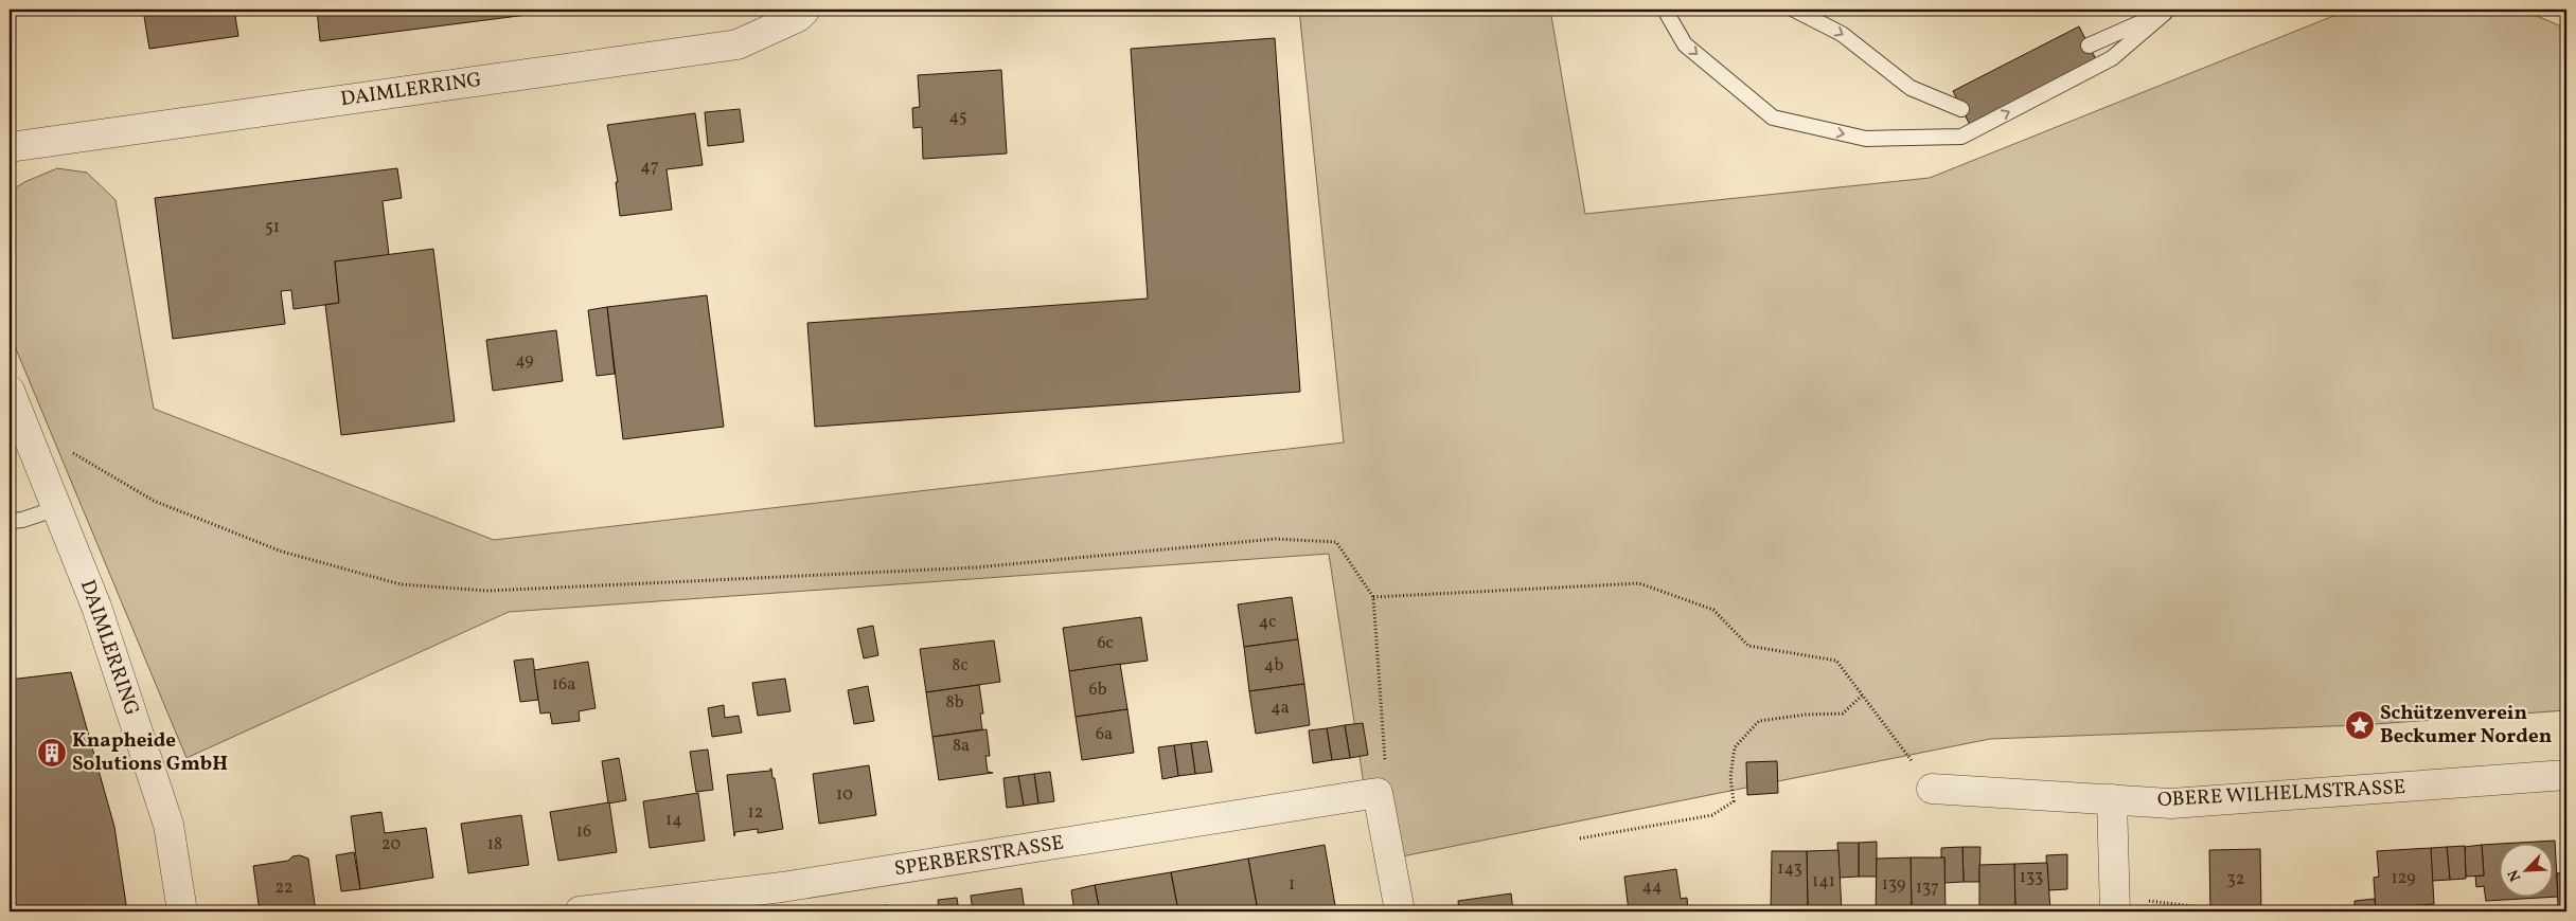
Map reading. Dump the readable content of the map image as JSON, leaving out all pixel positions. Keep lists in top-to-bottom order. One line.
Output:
{"streets":{"street":["DAIMLERRING","OBERE WILHELMSTRASSE","SPERBERSTRASSE"]},"places":{"place":["Schützenverein Beckumer Norden"],"building":["Knapheide Solutions GmbH"]},"house_numbers":["45","47","51","49","4c","6c","8c","4b","16a","6b","8b","4a","6a","8a","10","12","14","16","20","18","143","133","129","32","141","1","139","44","22","137"],"north":"bottom left"}
